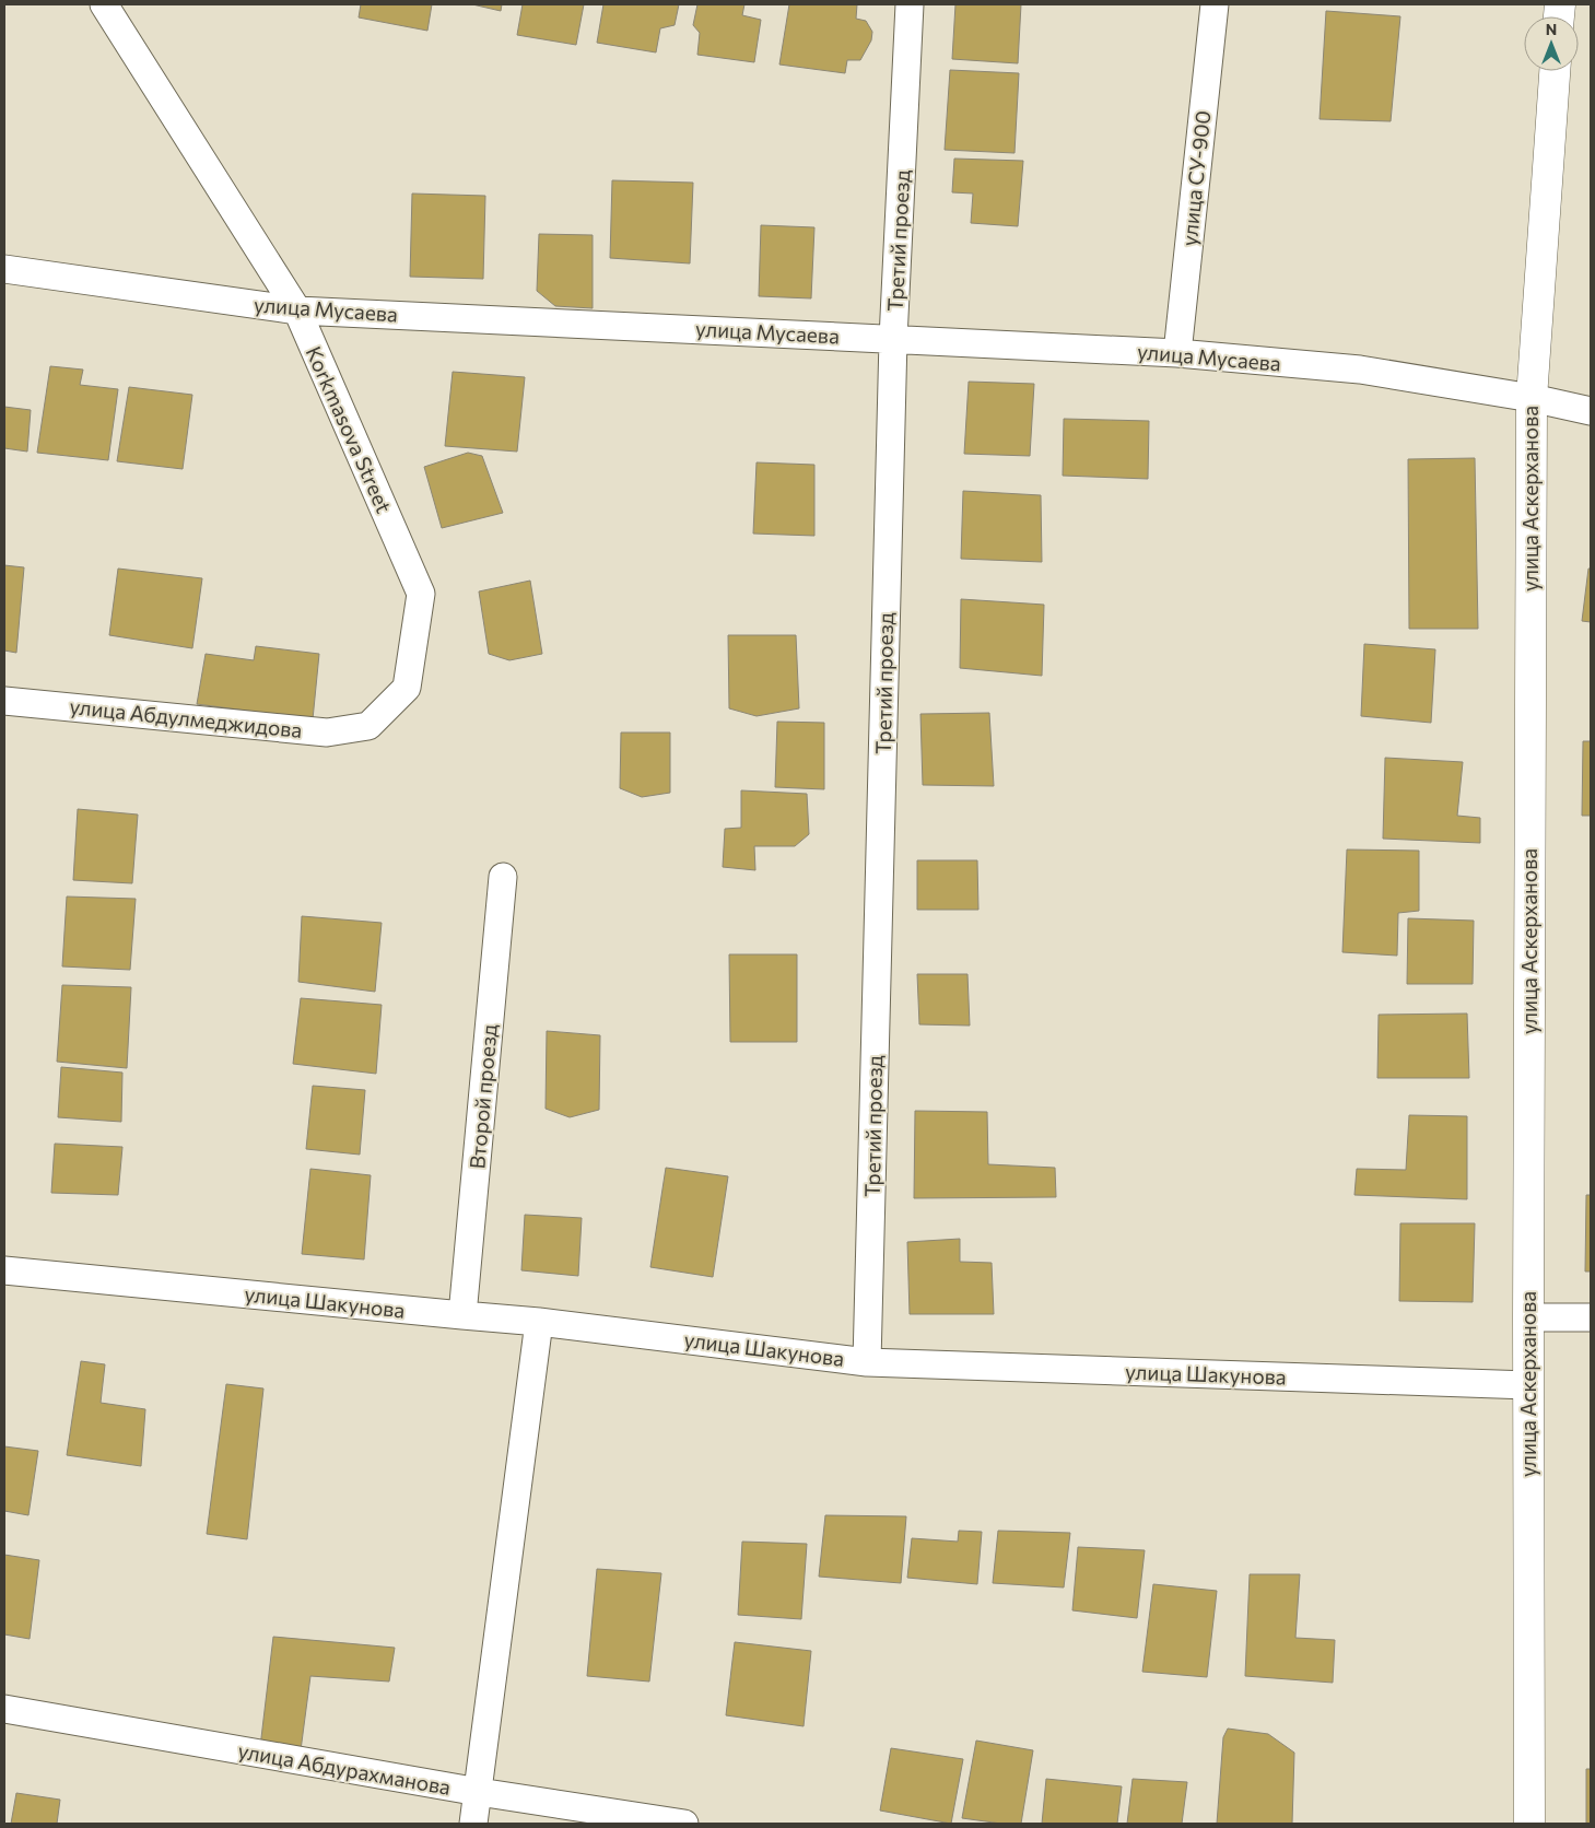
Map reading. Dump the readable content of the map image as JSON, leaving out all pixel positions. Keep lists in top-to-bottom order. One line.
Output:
{"streets":{"street":["улица СУ-900","Третий проезд","улица Мусаева","Korkmasova Street","улица Аскерханова","улица Абдулмеджидова","Второй проезд","улица Шакунова","улица Абдурахманова"]},"crossings":[["улица СУ-900","улица Мусаева"],["Третий проезд","улица Мусаева"],["Третий проезд","улица Шакунова"],["улица Мусаева","Korkmasova Street"],["улица Мусаева","улица Аскерханова"],["Korkmasova Street","улица Абдулмеджидова"],["улица Аскерханова","улица Шакунова"],["Второй проезд","улица Шакунова"]],"north":"top"}
